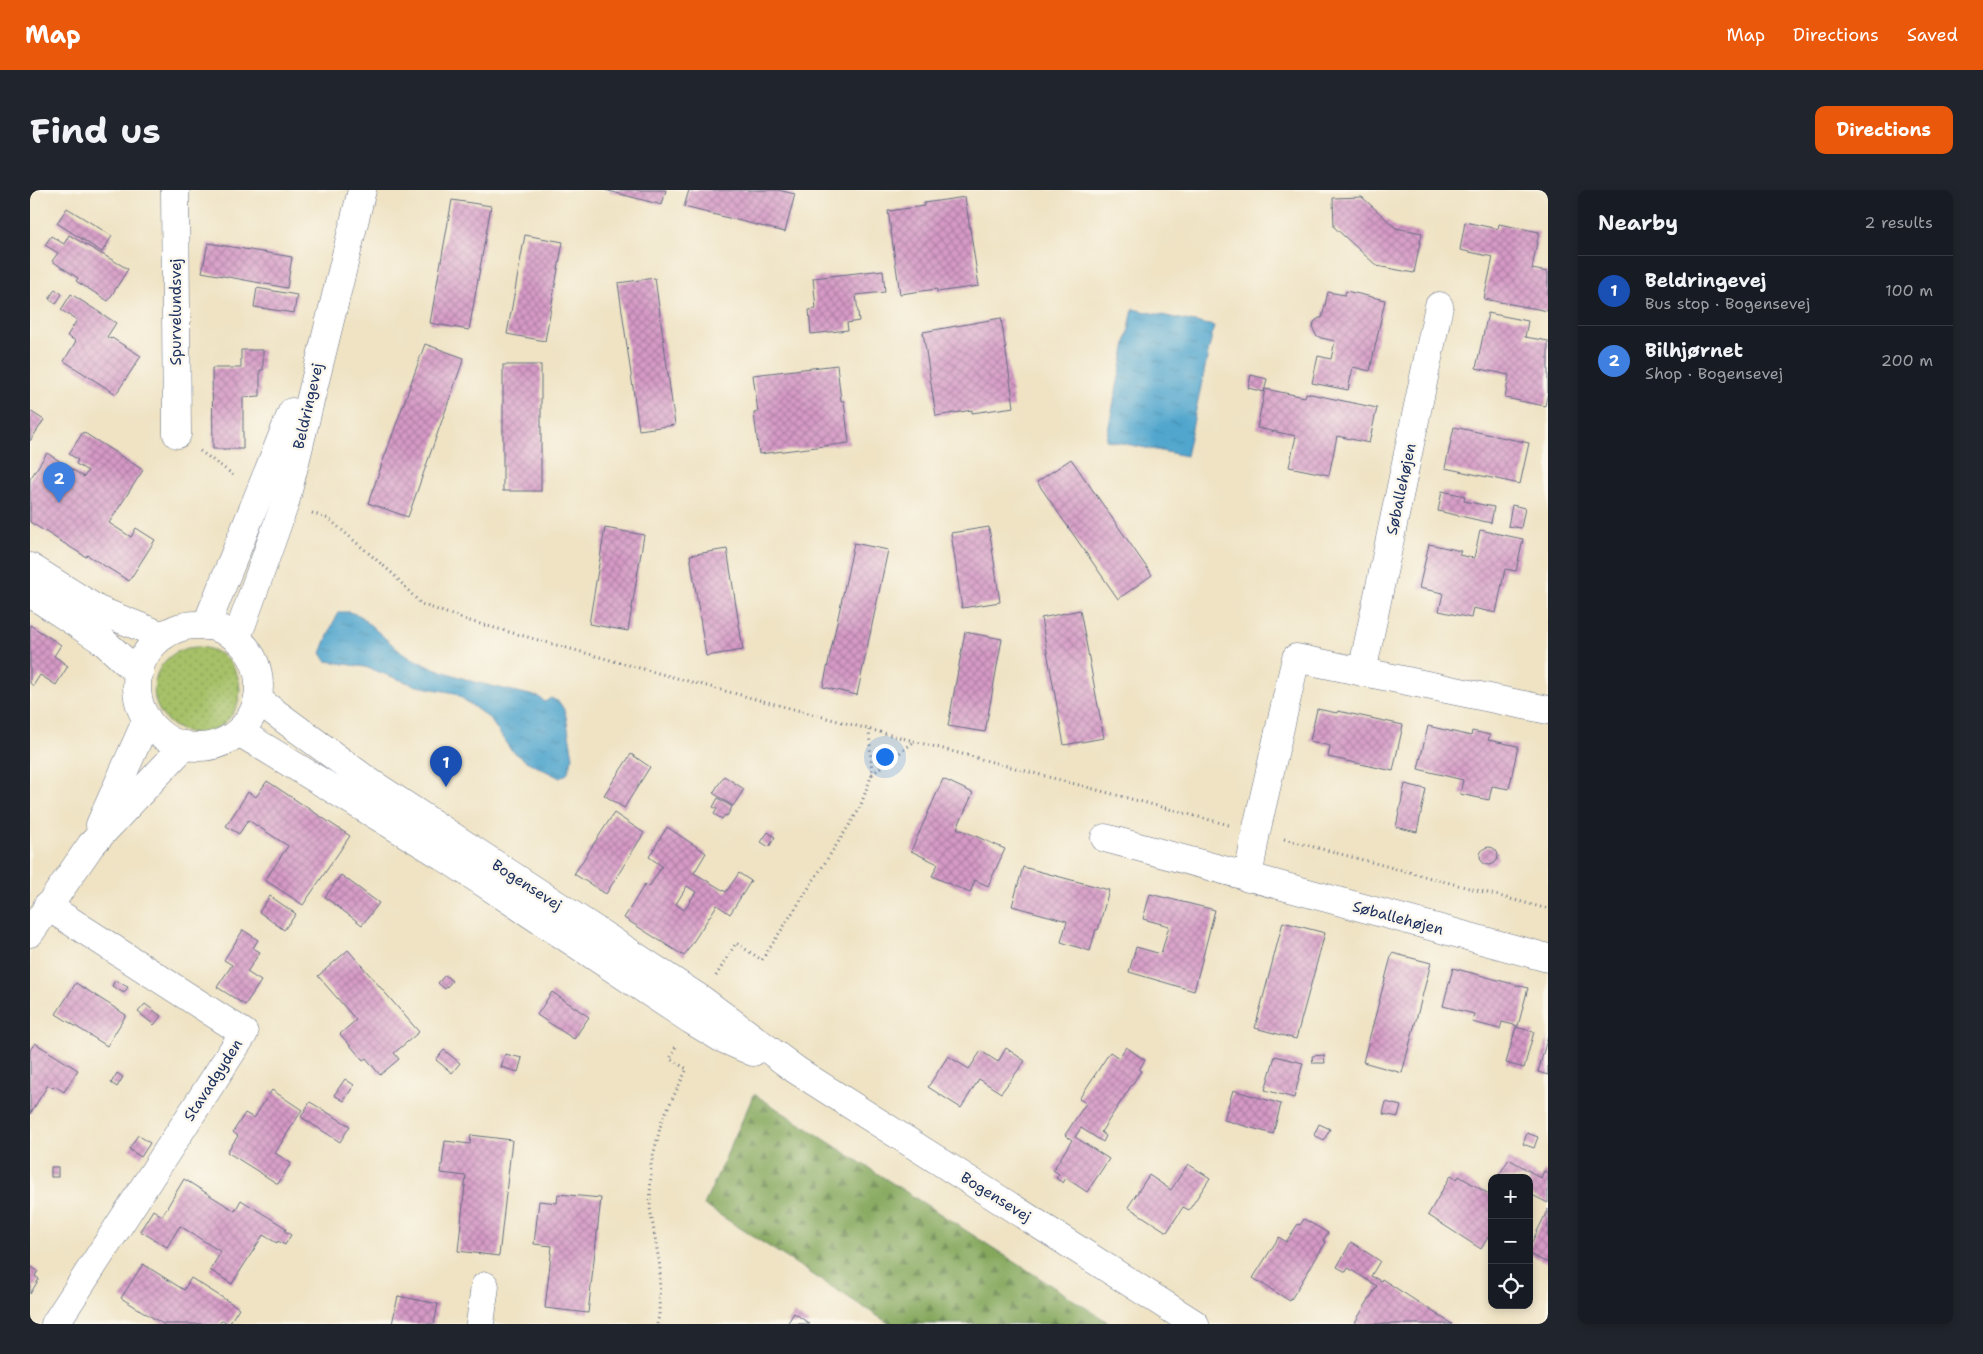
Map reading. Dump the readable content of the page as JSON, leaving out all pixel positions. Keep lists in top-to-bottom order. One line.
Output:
{"streets":{"street":["Spurvelundsvej","Beldringevej","Søballehøjen","Bogensevej","Stavadgyden"]},"crossings":[["Beldringevej","Bogensevej"]],"page":{"header":"Map","nav":["Map","Directions","Saved"],"buttons":"Directions","title":"Find us","heading":["Nearby","2 results"],"list":[{"mark":"1","name":"Beldringevej","note":"Bus stop · Bogensevej","value":"100 m"},{"mark":"2","name":"Bilhjørnet","note":"Shop · Bogensevej","value":"200 m"}],"pins":["2","1"],"map_buttons":["+","−"]}}
